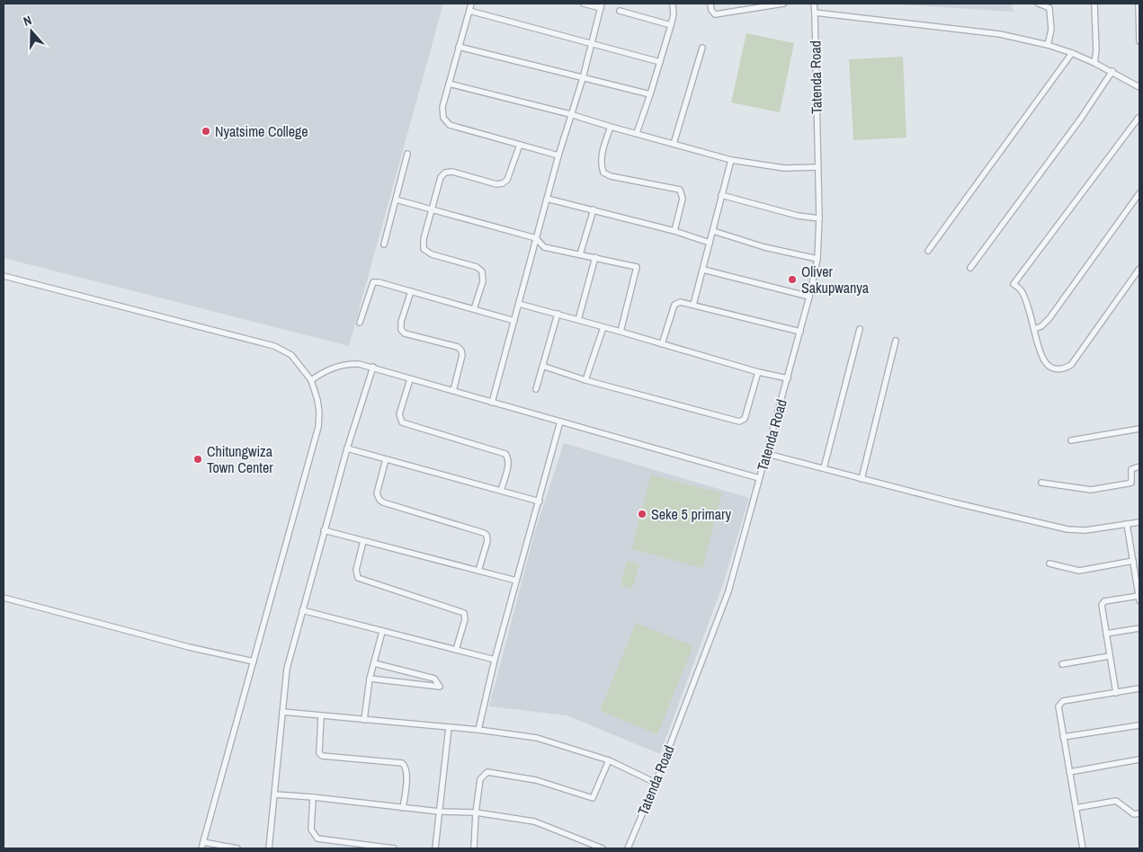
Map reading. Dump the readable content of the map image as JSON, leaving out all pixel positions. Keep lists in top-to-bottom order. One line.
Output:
{"streets":{"street":["Tatenda Road"]},"places":["Nyatsime College","Oliver Sakupwanya","Chitungwiza Town Center","Seke 5 primary"],"north":"top"}
